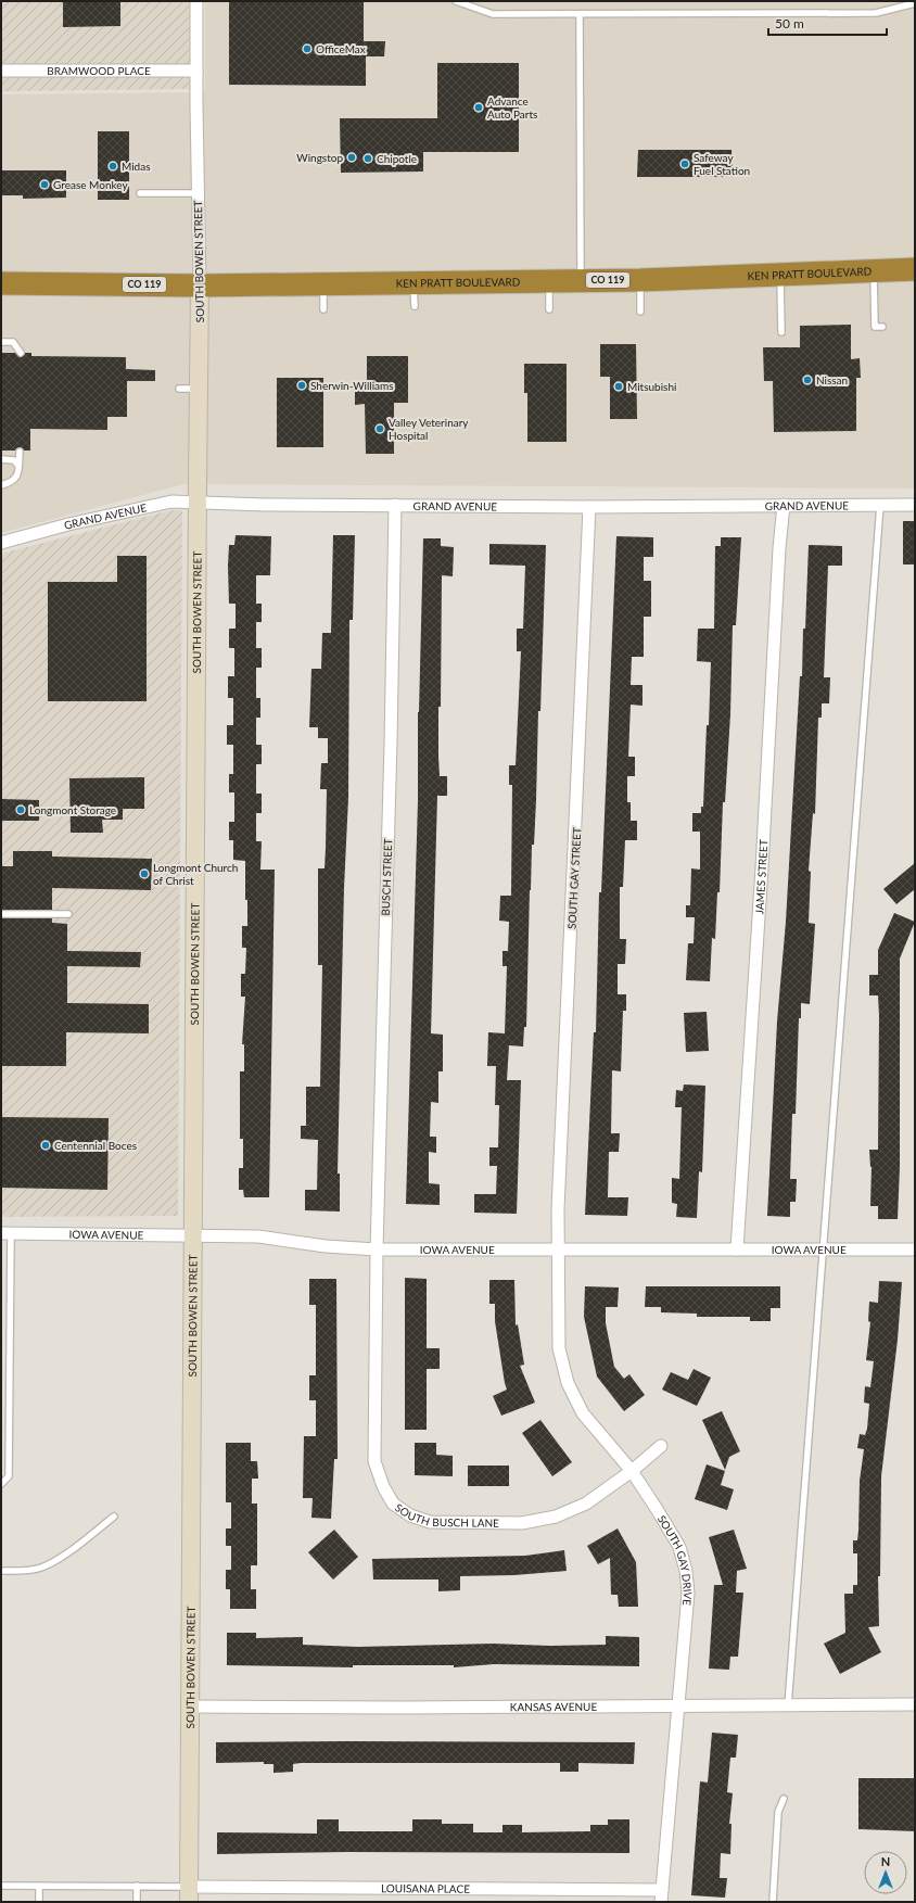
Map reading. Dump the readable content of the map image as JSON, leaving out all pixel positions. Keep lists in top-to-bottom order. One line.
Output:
{"streets":{"highway":["KEN PRATT BOULEVARD","CO 119"],"street":["BRAMWOOD PLACE","SOUTH BOWEN STREET","GRAND AVENUE","BUSCH STREET","JAMES STREET","SOUTH GAY STREET","IOWA AVENUE","SOUTH BUSCH LANE","SOUTH GAY DRIVE","KANSAS AVENUE","LOUISANA PLACE"]},"crossings":[["BRAMWOOD PLACE","SOUTH BOWEN STREET"],["SOUTH BOWEN STREET","KEN PRATT BOULEVARD"],["SOUTH BOWEN STREET","GRAND AVENUE"],["SOUTH BOWEN STREET","IOWA AVENUE"],["SOUTH BOWEN STREET","KANSAS AVENUE"],["SOUTH BOWEN STREET","LOUISANA PLACE"],["GRAND AVENUE","BUSCH STREET"],["GRAND AVENUE","JAMES STREET"],["GRAND AVENUE","SOUTH GAY STREET"],["BUSCH STREET","IOWA AVENUE"],["BUSCH STREET","SOUTH BUSCH LANE"],["JAMES STREET","IOWA AVENUE"],["SOUTH GAY STREET","IOWA AVENUE"],["SOUTH GAY STREET","SOUTH GAY DRIVE"],["IOWA AVENUE","SOUTH BUSCH LANE"],["IOWA AVENUE","SOUTH GAY DRIVE"],["SOUTH BUSCH LANE","SOUTH GAY DRIVE"],["SOUTH GAY DRIVE","KANSAS AVENUE"],["SOUTH GAY DRIVE","LOUISANA PLACE"]],"places":["OfficeMax","Advance Auto Parts","Wingstop","Chipotle","Safeway Fuel Station","Midas","Grease Monkey","Nissan","Sherwin-Williams","Mitsubishi","Valley Veterinary Hospital","Longmont Storage","Longmont Church of Christ","Centennial Boces"],"scale_bar":"50 m","north":"top"}
